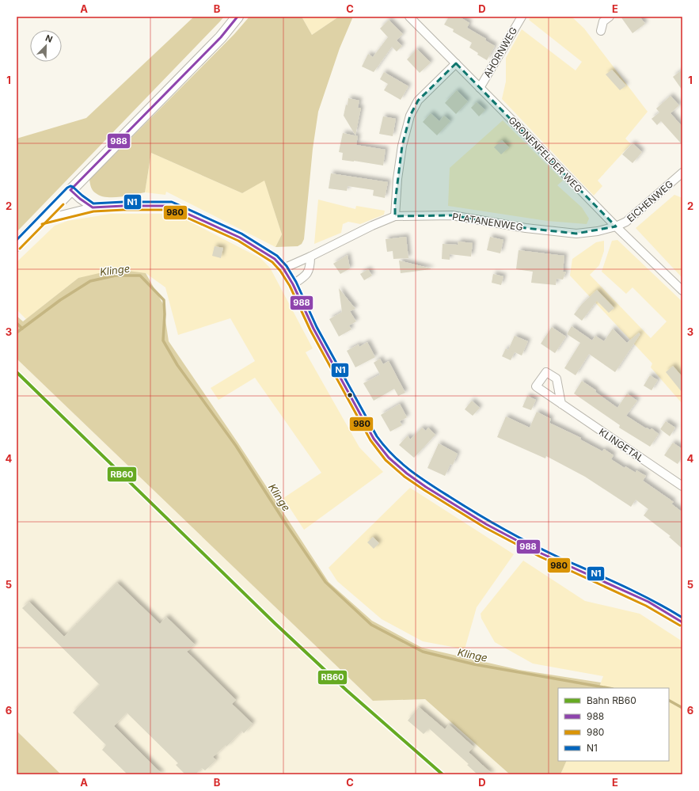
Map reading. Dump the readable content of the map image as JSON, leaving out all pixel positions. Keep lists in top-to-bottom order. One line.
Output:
{"streets":{"street":["AHORNWEG","GRONENFELDER WEG","EICHENWEG","PLATANENWEG","KLINGETAL"]},"crossings":[["AHORNWEG","GRONENFELDER WEG"],["GRONENFELDER WEG","EICHENWEG"],["GRONENFELDER WEG","PLATANENWEG"],["EICHENWEG","PLATANENWEG"]],"water":["Klinge"],"lines":["transit line 988","transit line N1","transit line 980","rail line RB60"],"legend":["Bahn RB60","988","980","N1"],"north":"top right","grid":{"columns":["A","B","C","D","E"],"rows":["1","2","3","4","5","6"]}}
